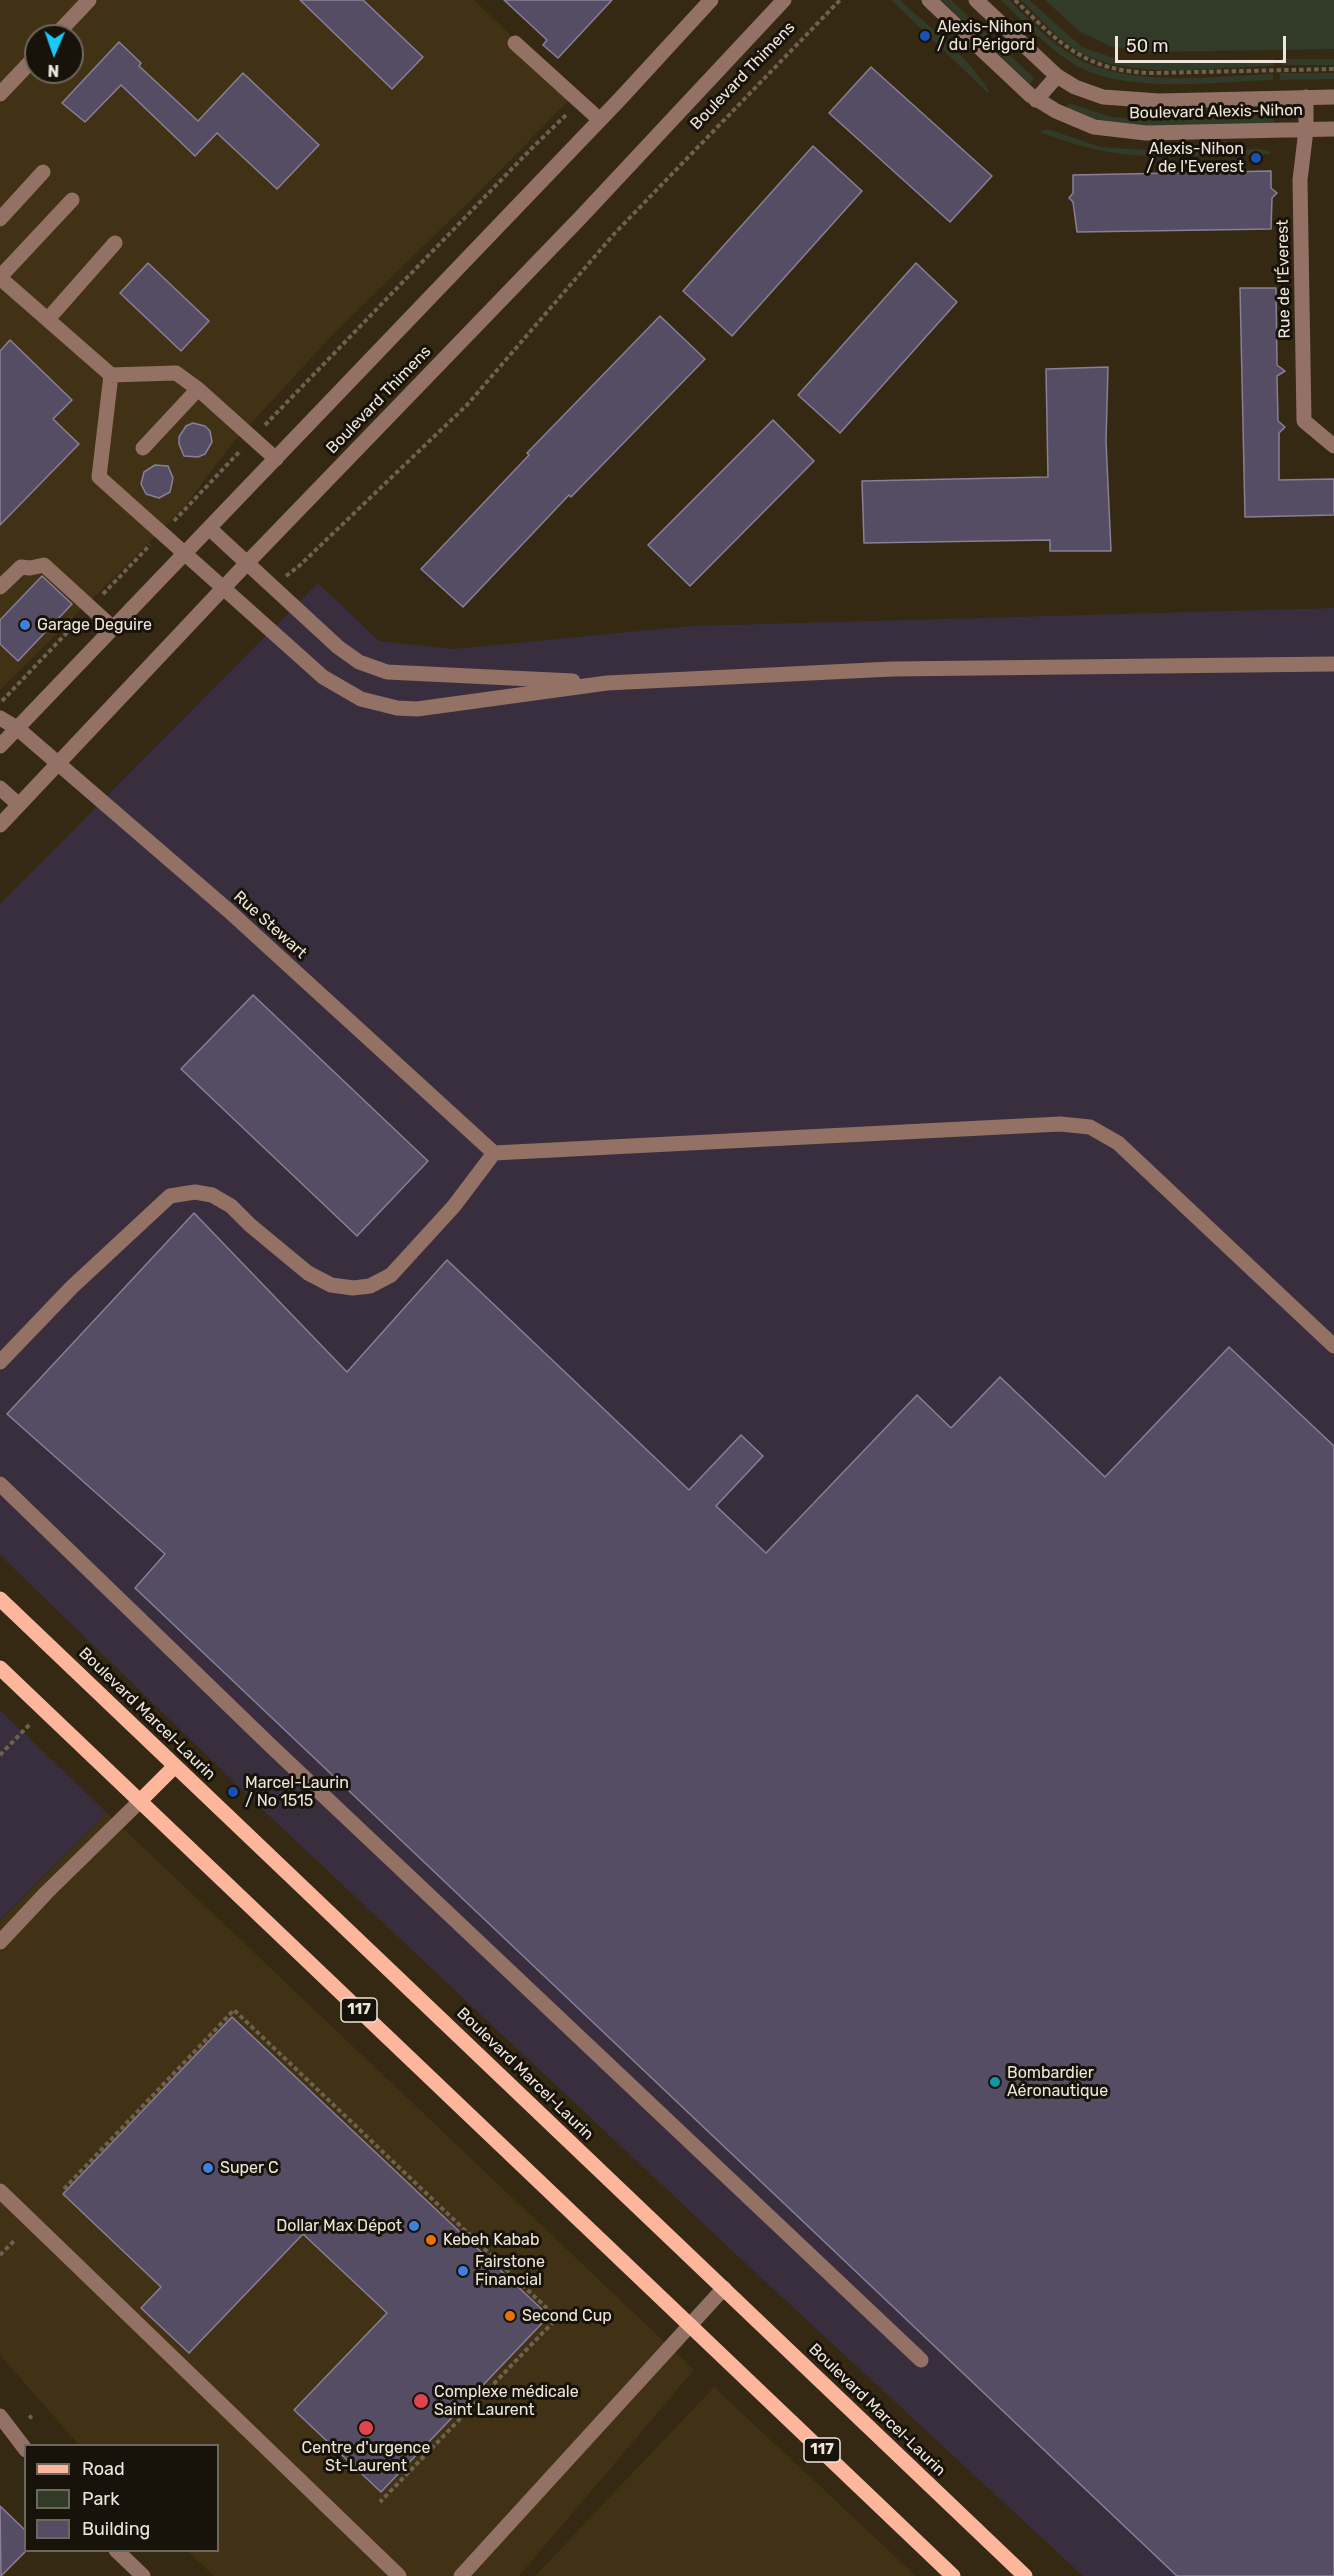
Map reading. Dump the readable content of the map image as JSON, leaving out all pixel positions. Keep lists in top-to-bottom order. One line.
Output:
{"streets":{"main road":["Boulevard Marcel-Laurin","117"],"street":["Boulevard Thimens","Boulevard Alexis-Nihon","Rue de l'Éverest","Rue Stewart"]},"crossings":[["Boulevard Thimens","Rue Stewart"],["Boulevard Alexis-Nihon","Rue de l'Éverest"]],"places":["Alexis-Nihon / du Périgord","Alexis-Nihon / de l'Everest","Garage Deguire","Marcel-Laurin / No 1515","Bombardier Aéronautique","Super C","Dollar Max Dépot","Kebeh Kabab","Fairstone Financial","Second Cup","Complexe médicale Saint Laurent","Centre d'urgence St-Laurent"],"legend":["Road","Park","Building"],"scale_bar":"50 m","north":"bottom"}
